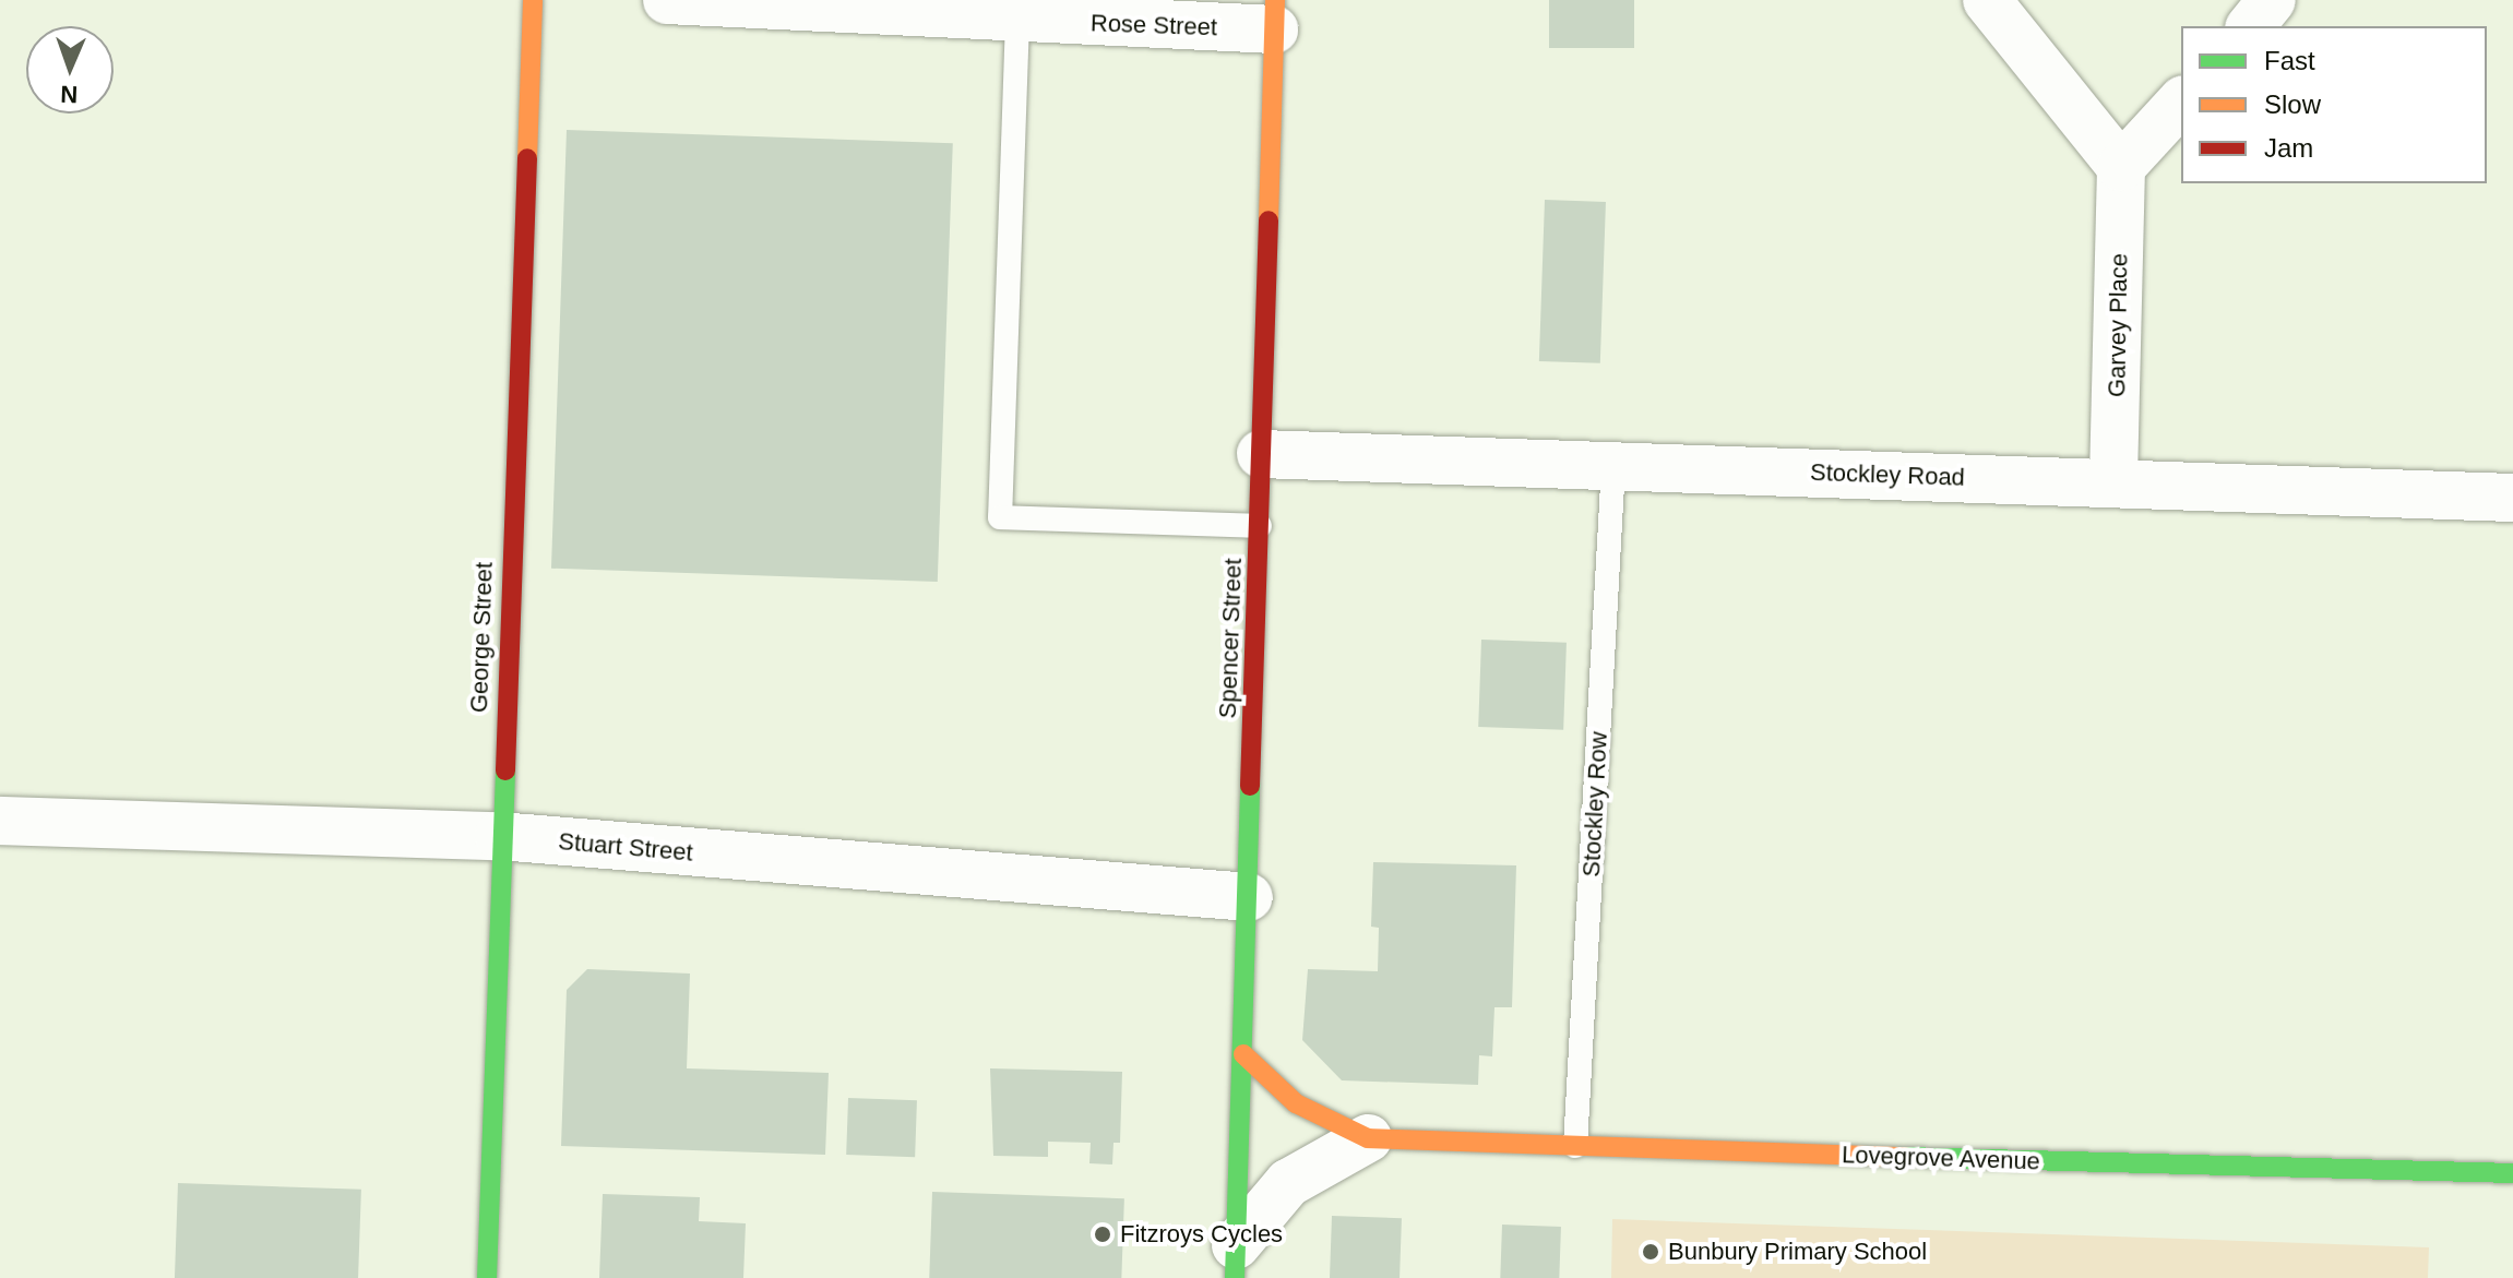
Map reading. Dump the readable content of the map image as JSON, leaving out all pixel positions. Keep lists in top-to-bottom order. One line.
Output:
{"streets":{"street":["Rose Street","Garvey Place","Stockley Road","George Street","Spencer Street","Stuart Street","Lovegrove Avenue"],"lane":["Stockley Row"]},"crossings":[["Rose Street","Spencer Street"],["Garvey Place","Stockley Road"],["Stockley Road","Spencer Street"],["Stockley Road","Stockley Row"],["George Street","Stuart Street"],["Spencer Street","Stuart Street"],["Spencer Street","Lovegrove Avenue"],["Stockley Row","Lovegrove Avenue"]],"places":["Fitzroys Cycles","Bunbury Primary School"],"legend":["Fast","Slow","Jam"],"north":"bottom"}
